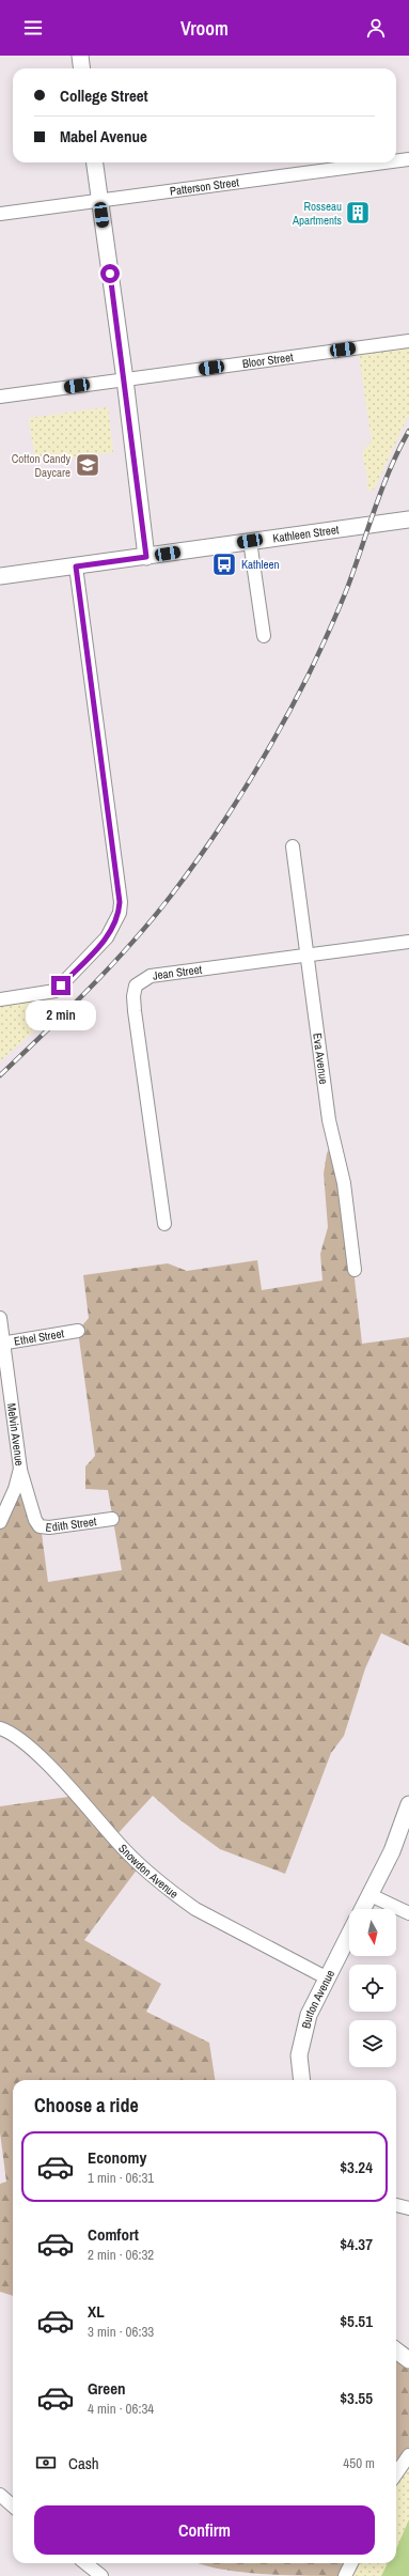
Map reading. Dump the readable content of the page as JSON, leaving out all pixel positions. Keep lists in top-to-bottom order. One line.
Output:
{"streets":{"street":["Patterson Street","Bloor Street","Kathleen Street","Jean Street","Eva Avenue","Ethel Street","Melvin Avenue","Edith Street","Snowdon Avenue","Burton Avenue"]},"crossings":[["Jean Street","Eva Avenue"],["Ethel Street","Melvin Avenue"],["Melvin Avenue","Edith Street"],["Snowdon Avenue","Burton Avenue"]],"places":{"building":["Rosseau Apartments"],"school or university":["Cotton Candy Daycare"],"bus stop":["Kathleen"]},"north":"bottom","page":{"header":"Vroom","banner":["College Street","Mabel Avenue"],"bubble":"2 min","heading":"Choose a ride","list":[{"name":"Economy","note":"1 min · 06:31","value":"$3.24"},{"name":"Comfort","note":"2 min · 06:32","value":"$4.37"},{"name":"XL","note":"3 min · 06:33","value":"$5.51"},{"name":"Green","note":"4 min · 06:34","value":"$3.55"}],"pay":["Cash","450 m"],"buttons":"Confirm"}}
